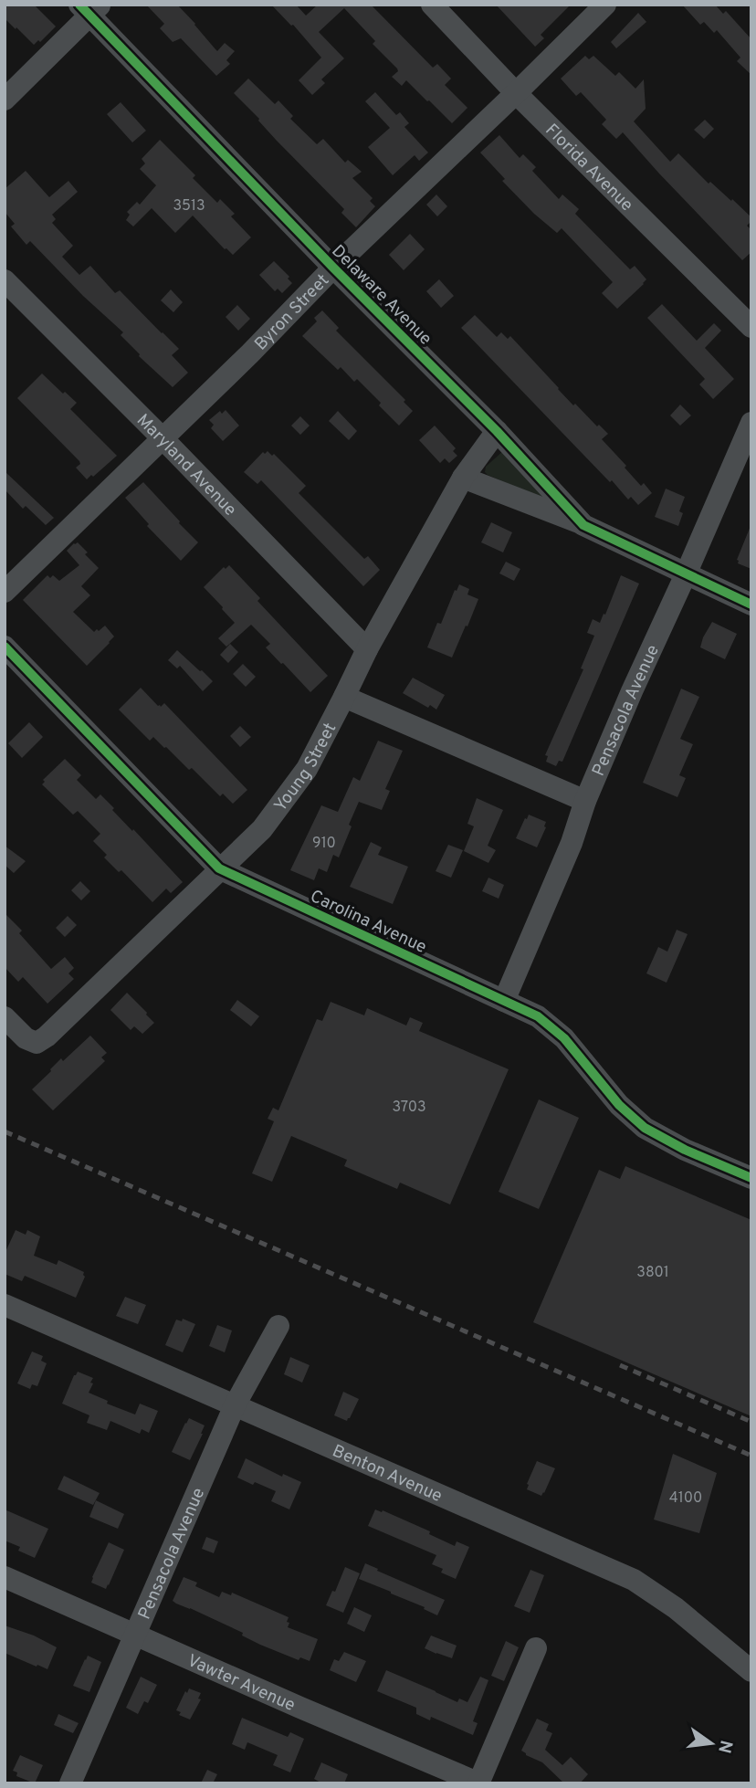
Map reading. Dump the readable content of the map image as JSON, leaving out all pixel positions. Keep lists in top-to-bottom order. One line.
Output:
{"streets":{"street":["Florida Avenue","Delaware Avenue","Byron Street","Maryland Avenue","Pensacola Avenue","Young Street","Carolina Avenue","Benton Avenue","Vawter Avenue"]},"crossings":[["Florida Avenue","Byron Street"],["Delaware Avenue","Byron Street"],["Delaware Avenue","Pensacola Avenue"],["Delaware Avenue","Young Street"],["Byron Street","Maryland Avenue"],["Maryland Avenue","Young Street"],["Pensacola Avenue","Carolina Avenue"],["Pensacola Avenue","Benton Avenue"],["Pensacola Avenue","Vawter Avenue"],["Young Street","Carolina Avenue"]],"house_numbers":["3513","910","3703","3801","4100"],"north":"right"}
